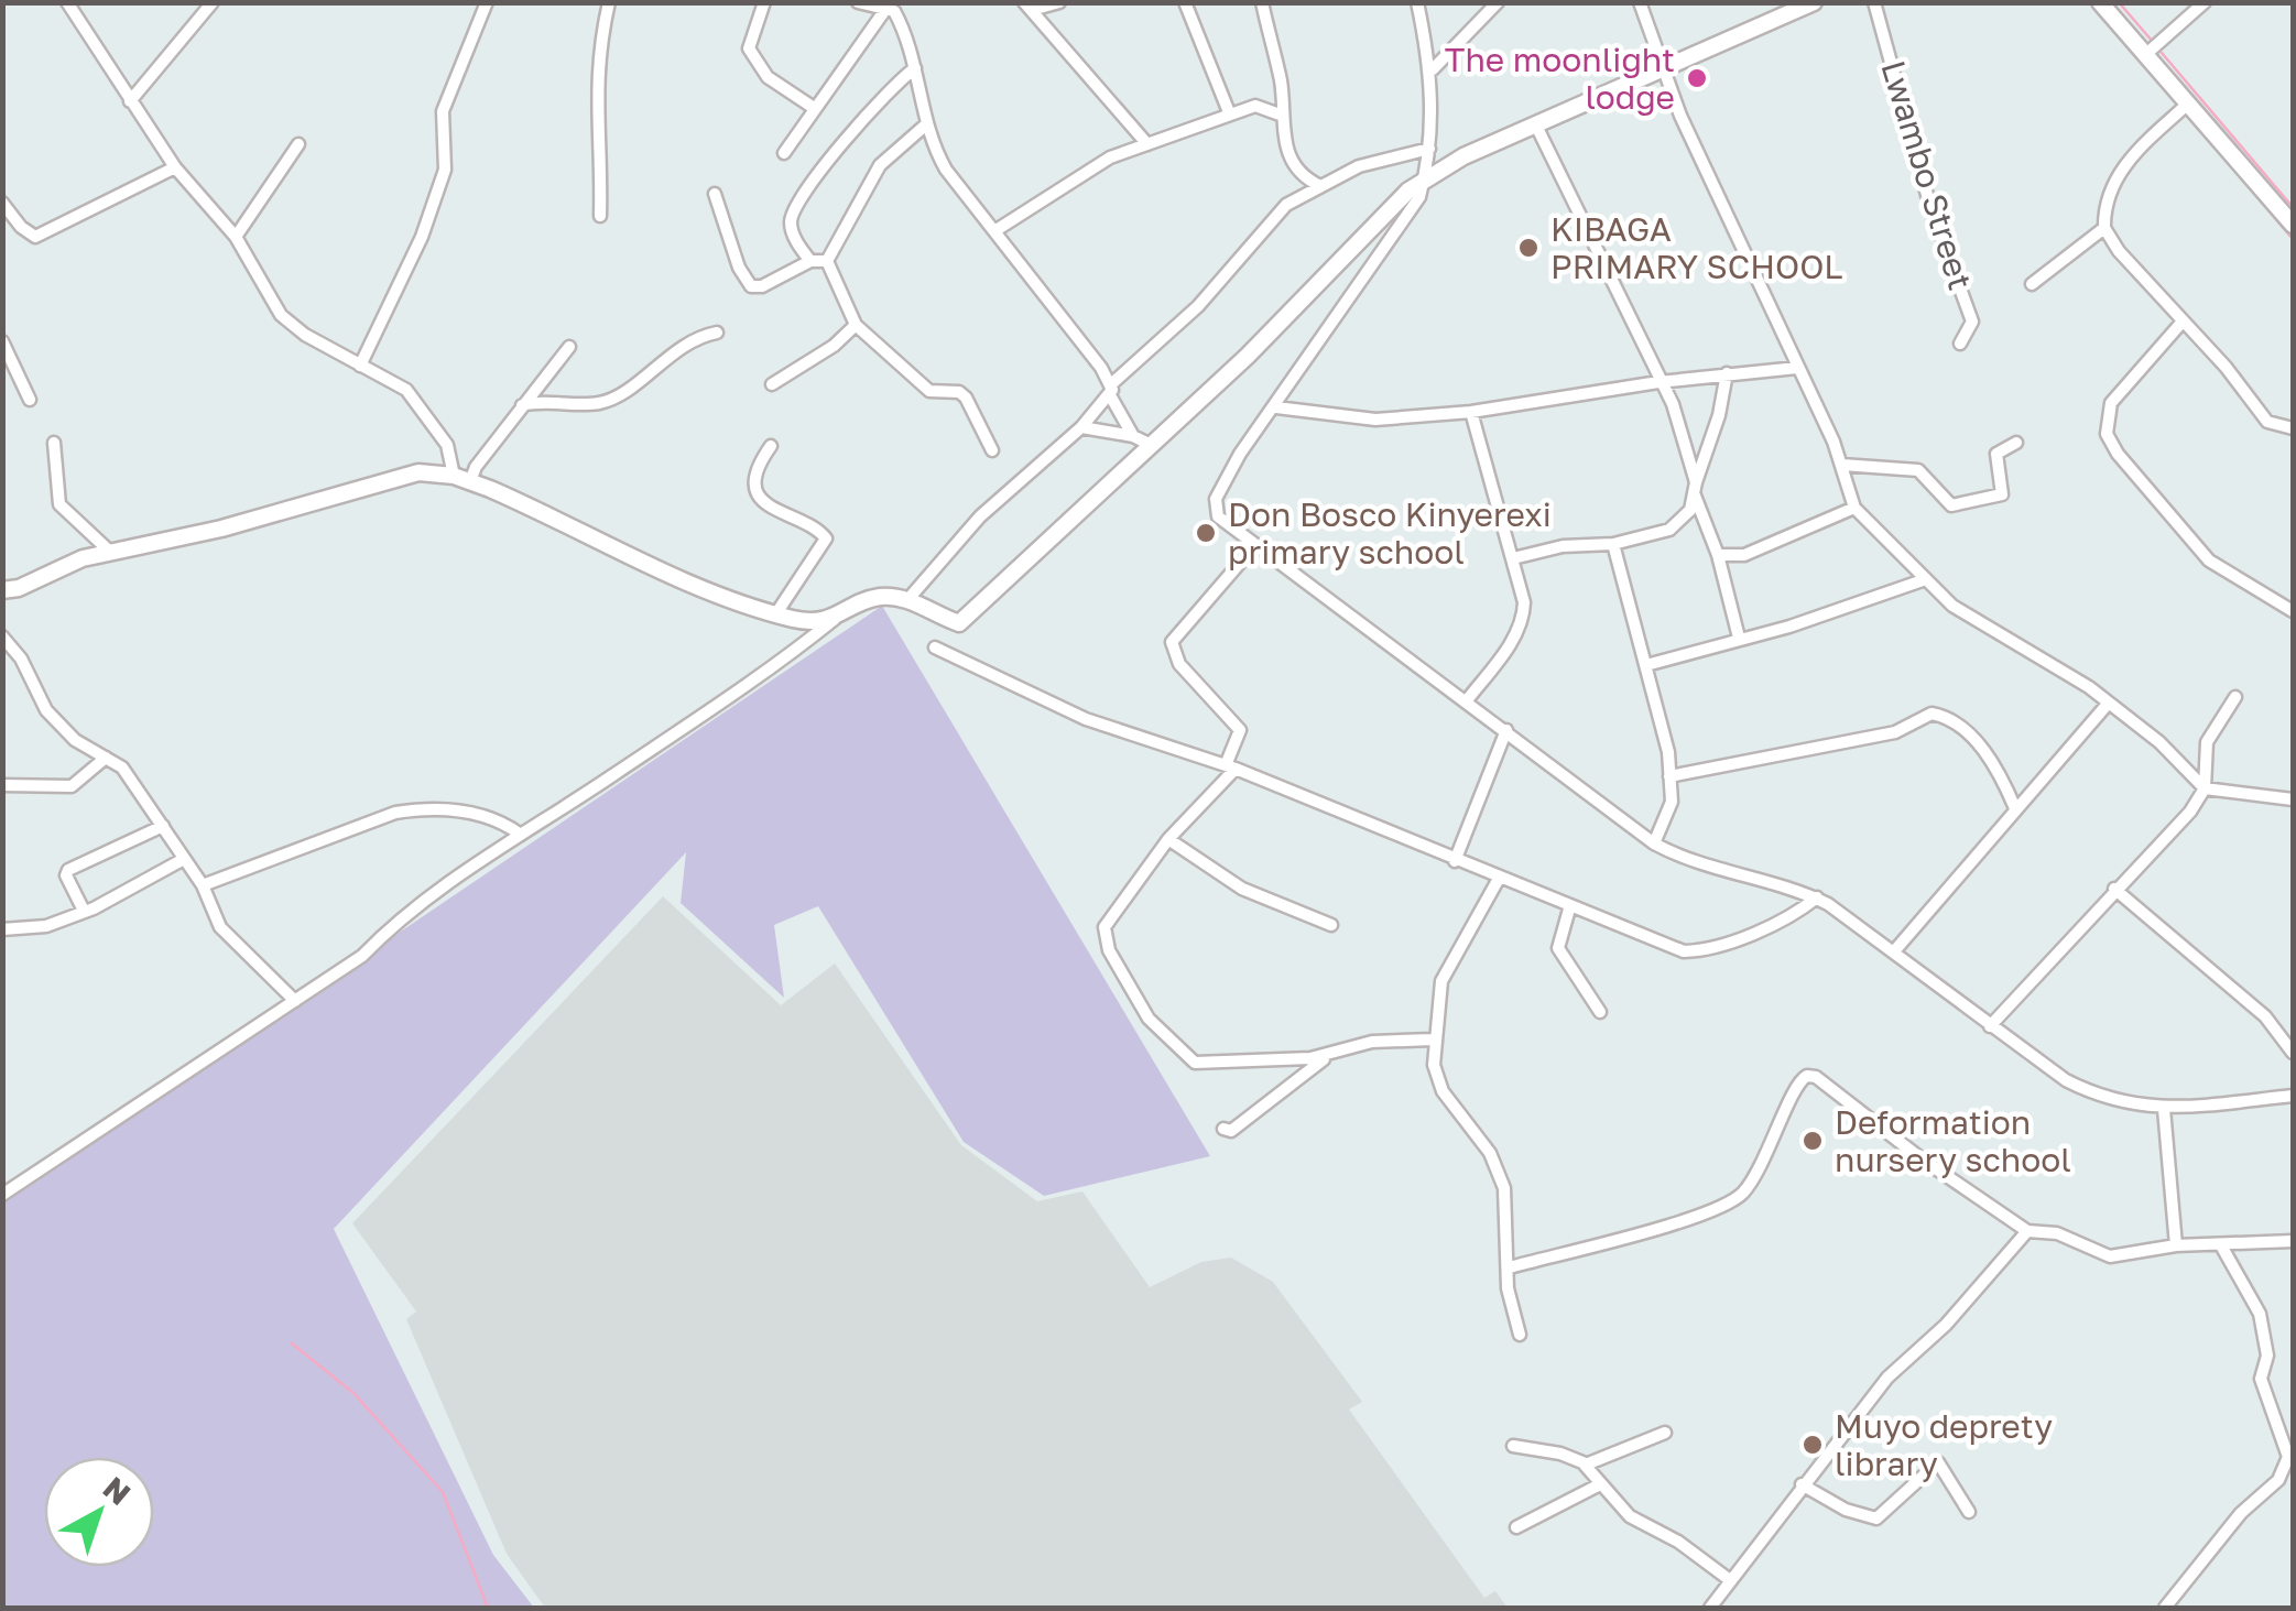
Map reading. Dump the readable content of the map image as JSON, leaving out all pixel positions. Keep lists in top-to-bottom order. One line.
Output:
{"streets":{"street":["Lwambo Street"]},"places":["The moonlight lodge","KIBAGA PRIMARY SCHOOL","Don Bosco Kinyerexi primary school","Deformation nursery school","Muyo deprety library"],"north":"top right"}
